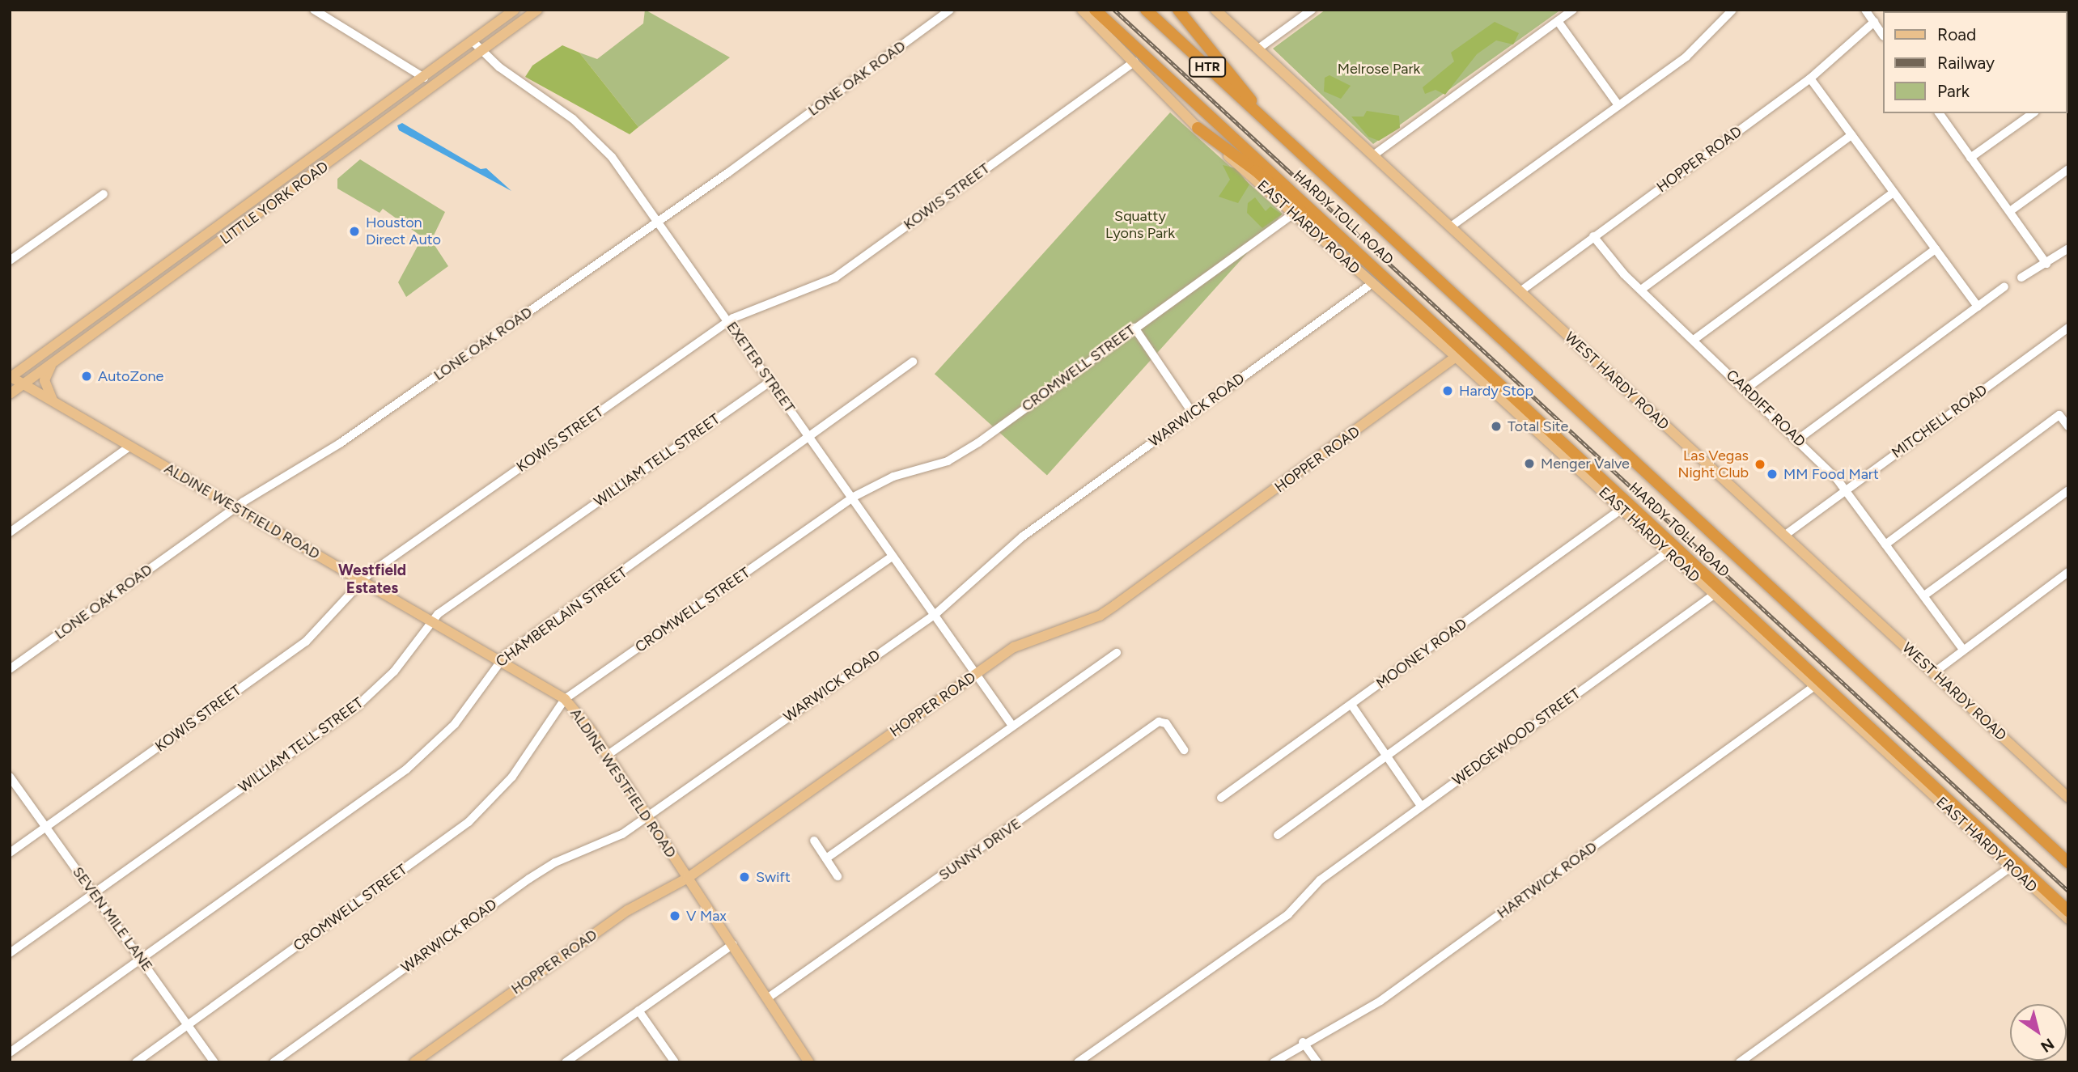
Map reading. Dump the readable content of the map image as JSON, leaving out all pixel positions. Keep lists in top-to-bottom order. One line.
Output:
{"streets":{"highway":["HTR","HARDY TOLL ROAD"],"main road":["HOPPER ROAD","LITTLE YORK ROAD","EAST HARDY ROAD","WEST HARDY ROAD","ALDINE WESTFIELD ROAD"],"street":["LONE OAK ROAD","KOWIS STREET","EXETER STREET","CROMWELL STREET","CARDIFF ROAD","WARWICK ROAD","MITCHELL ROAD","WILLIAM TELL STREET","CHAMBERLAIN STREET","MOONEY ROAD","WEDGEWOOD STREET","SUNNY DRIVE","HARTWICK ROAD","SEVEN MILE LANE"]},"crossings":[["LONE OAK ROAD","EXETER STREET"],["LONE OAK ROAD","ALDINE WESTFIELD ROAD"],["HOPPER ROAD","EAST HARDY ROAD"],["HOPPER ROAD","EXETER STREET"],["HOPPER ROAD","WEST HARDY ROAD"],["HOPPER ROAD","CARDIFF ROAD"],["HOPPER ROAD","ALDINE WESTFIELD ROAD"],["KOWIS STREET","EAST HARDY ROAD"],["KOWIS STREET","EXETER STREET"],["KOWIS STREET","ALDINE WESTFIELD ROAD"],["KOWIS STREET","SEVEN MILE LANE"],["LITTLE YORK ROAD","EXETER STREET"],["LITTLE YORK ROAD","ALDINE WESTFIELD ROAD"],["EAST HARDY ROAD","CROMWELL STREET"],["EAST HARDY ROAD","WARWICK ROAD"],["EAST HARDY ROAD","MOONEY ROAD"],["EAST HARDY ROAD","WEDGEWOOD STREET"],["EAST HARDY ROAD","HARTWICK ROAD"],["EXETER STREET","CROMWELL STREET"],["EXETER STREET","WARWICK ROAD"],["EXETER STREET","WILLIAM TELL STREET"],["EXETER STREET","CHAMBERLAIN STREET"],["CROMWELL STREET","ALDINE WESTFIELD ROAD"],["CROMWELL STREET","SEVEN MILE LANE"],["WEST HARDY ROAD","MITCHELL ROAD"],["CARDIFF ROAD","MITCHELL ROAD"],["WARWICK ROAD","ALDINE WESTFIELD ROAD"],["WILLIAM TELL STREET","ALDINE WESTFIELD ROAD"],["WILLIAM TELL STREET","SEVEN MILE LANE"],["ALDINE WESTFIELD ROAD","CHAMBERLAIN STREET"],["ALDINE WESTFIELD ROAD","SUNNY DRIVE"],["CHAMBERLAIN STREET","SEVEN MILE LANE"]],"districts":["Westfield Estates"],"parks":["Melrose Park","Squatty Lyons Park"],"places":["Houston Direct Auto","AutoZone","Hardy Stop","Total Site","Menger Valve","Las Vegas Night Club","MM Food Mart","Swift","V Max"],"legend":["Road","Railway","Park"],"north":"bottom right"}
